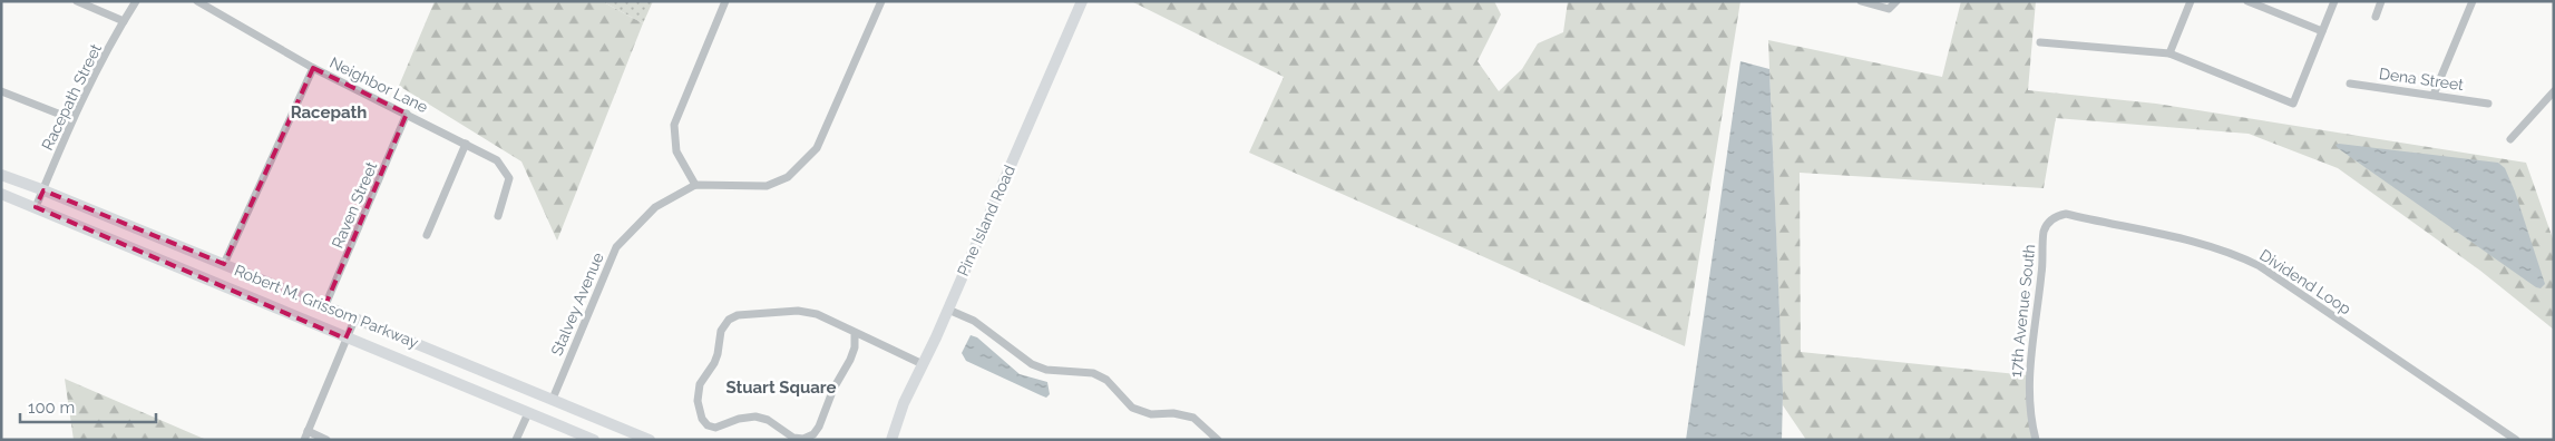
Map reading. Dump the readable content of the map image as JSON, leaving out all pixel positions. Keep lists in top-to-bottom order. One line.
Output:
{"streets":{"main road":["Pine Island Road","Robert M. Grissom Parkway"],"street":["Dena Street","Neighbor Lane","Racepath Street","Raven Street","Dividend Loop","Stalvey Avenue","17th Avenue South"]},"crossings":[["Neighbor Lane","Raven Street"],["Racepath Street","Robert M. Grissom Parkway"],["Raven Street","Robert M. Grissom Parkway"],["Dividend Loop","17th Avenue South"],["Stalvey Avenue","Robert M. Grissom Parkway"]],"districts":["Racepath","Stuart Square"],"scale_bar":"100 m"}
